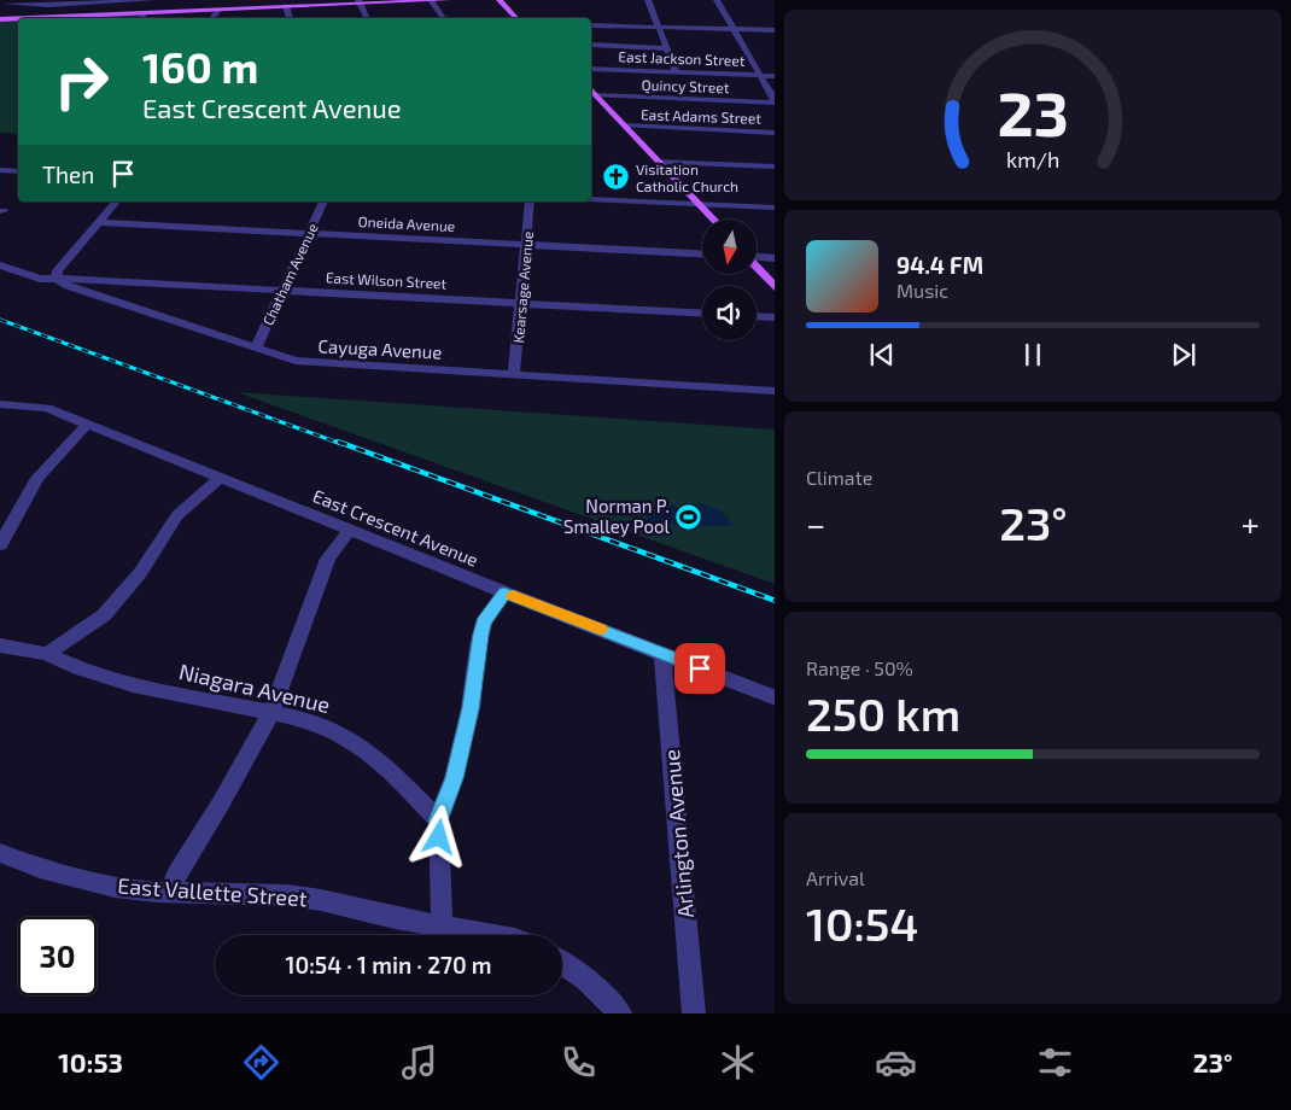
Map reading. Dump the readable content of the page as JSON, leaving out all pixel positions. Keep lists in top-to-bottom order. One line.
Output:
{"streets":{"street":["East Jackson Street","Quincy Street","East Adams Street","Oneida Avenue","Chatham Avenue","East Wilson Street","Kearsage Avenue","Cayuga Avenue","East Crescent Avenue","Niagara Avenue","Arlington Avenue","East Vallette Street"]},"crossings":[["Oneida Avenue","Chatham Avenue"],["Oneida Avenue","Kearsage Avenue"],["Chatham Avenue","East Wilson Street"],["Chatham Avenue","Cayuga Avenue"],["East Wilson Street","Kearsage Avenue"],["East Wilson Street","Cayuga Avenue"],["Kearsage Avenue","Cayuga Avenue"],["East Crescent Avenue","Arlington Avenue"]],"places":{"church":["Visitation Catholic Church"],"sports":["Norman P. Smalley Pool"]},"north":"bottom","page":{"turn":["160 m","East Crescent Avenue"],"then":"Then","song":["94.4 FM","Music"],"tile":["Climate",["Range · 50%","250 km"],["Arrival","10:54"]],"heat":["−","23°","+"],"limit":"30","trip":"10:54 · 1 min · 270 m","tabs":["10:53","23°"],"gauge":["23","km/h"]}}
